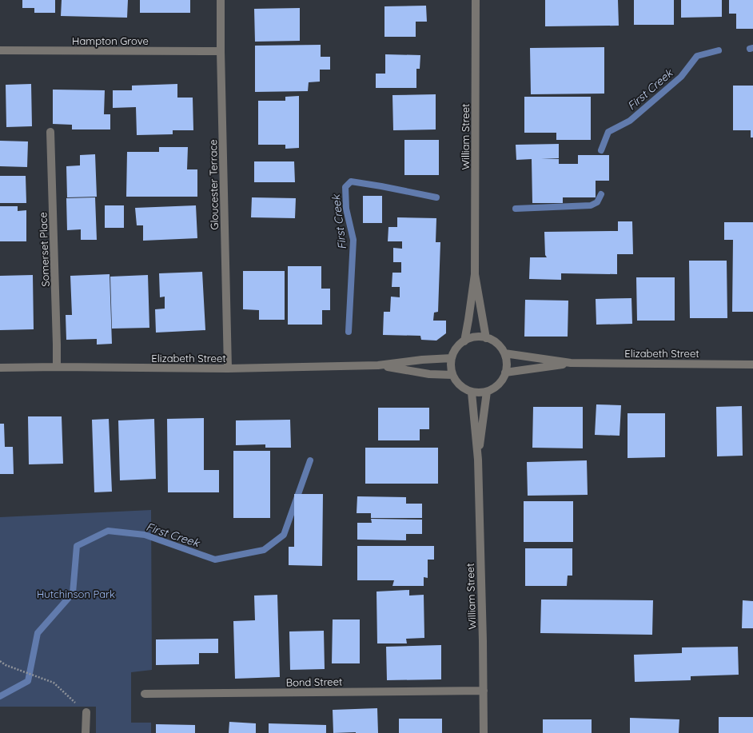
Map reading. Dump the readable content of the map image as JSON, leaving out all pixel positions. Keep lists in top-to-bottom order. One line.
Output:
{"streets":{"street":["Hampton Grove","William Street","Gloucester Terrace","Somerset Place","Elizabeth Street","Bond Street"]},"crossings":[["Hampton Grove","Gloucester Terrace"],["William Street","Elizabeth Street"],["William Street","Bond Street"],["Gloucester Terrace","Elizabeth Street"],["Somerset Place","Elizabeth Street"]],"water":["First Creek"],"parks":["Hutchinson Park"]}
